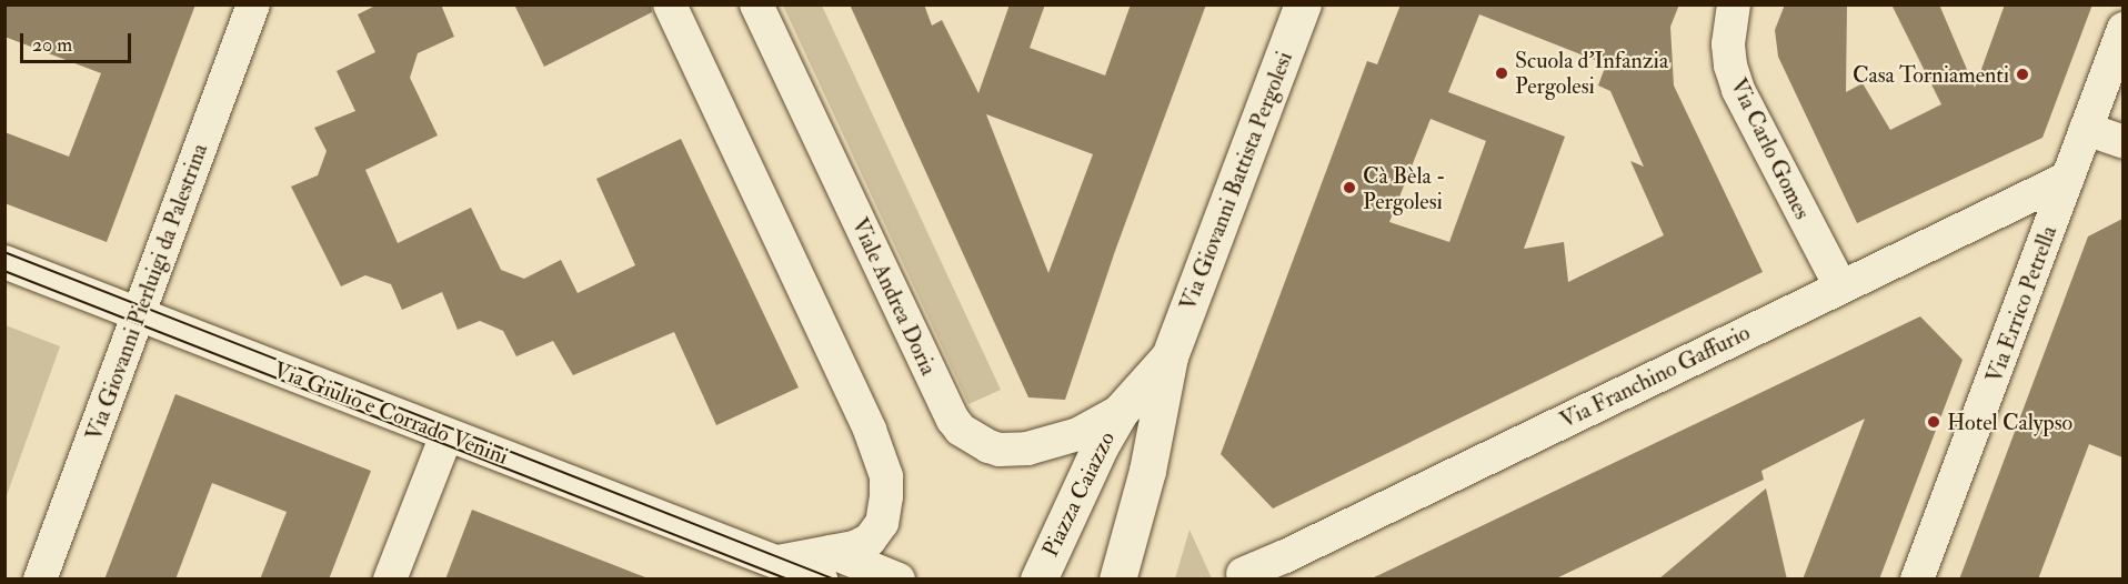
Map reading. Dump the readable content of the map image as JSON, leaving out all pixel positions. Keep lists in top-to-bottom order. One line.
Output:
{"streets":{"main road":["Via Giovanni Battista Pergolesi","Piazza Caiazzo"],"street":["Via Carlo Gomes","Via Giovanni Pierluigi da Palestrina","Viale Andrea Doria","Via Errico Petrella","Via Franchino Gaffurio","Via Giulio e Corrado Venini"]},"crossings":[["Via Carlo Gomes","Via Franchino Gaffurio"],["Via Giovanni Battista Pergolesi","Viale Andrea Doria"],["Via Giovanni Battista Pergolesi","Piazza Caiazzo"],["Via Giovanni Pierluigi da Palestrina","Via Giulio e Corrado Venini"],["Viale Andrea Doria","Piazza Caiazzo"],["Via Errico Petrella","Via Franchino Gaffurio"]],"places":["Scuola d'Infanzia Pergolesi","Casa Torniamenti","Cà Bèla - Pergolesi","Hotel Calypso"],"scale_bar":"20 m"}
